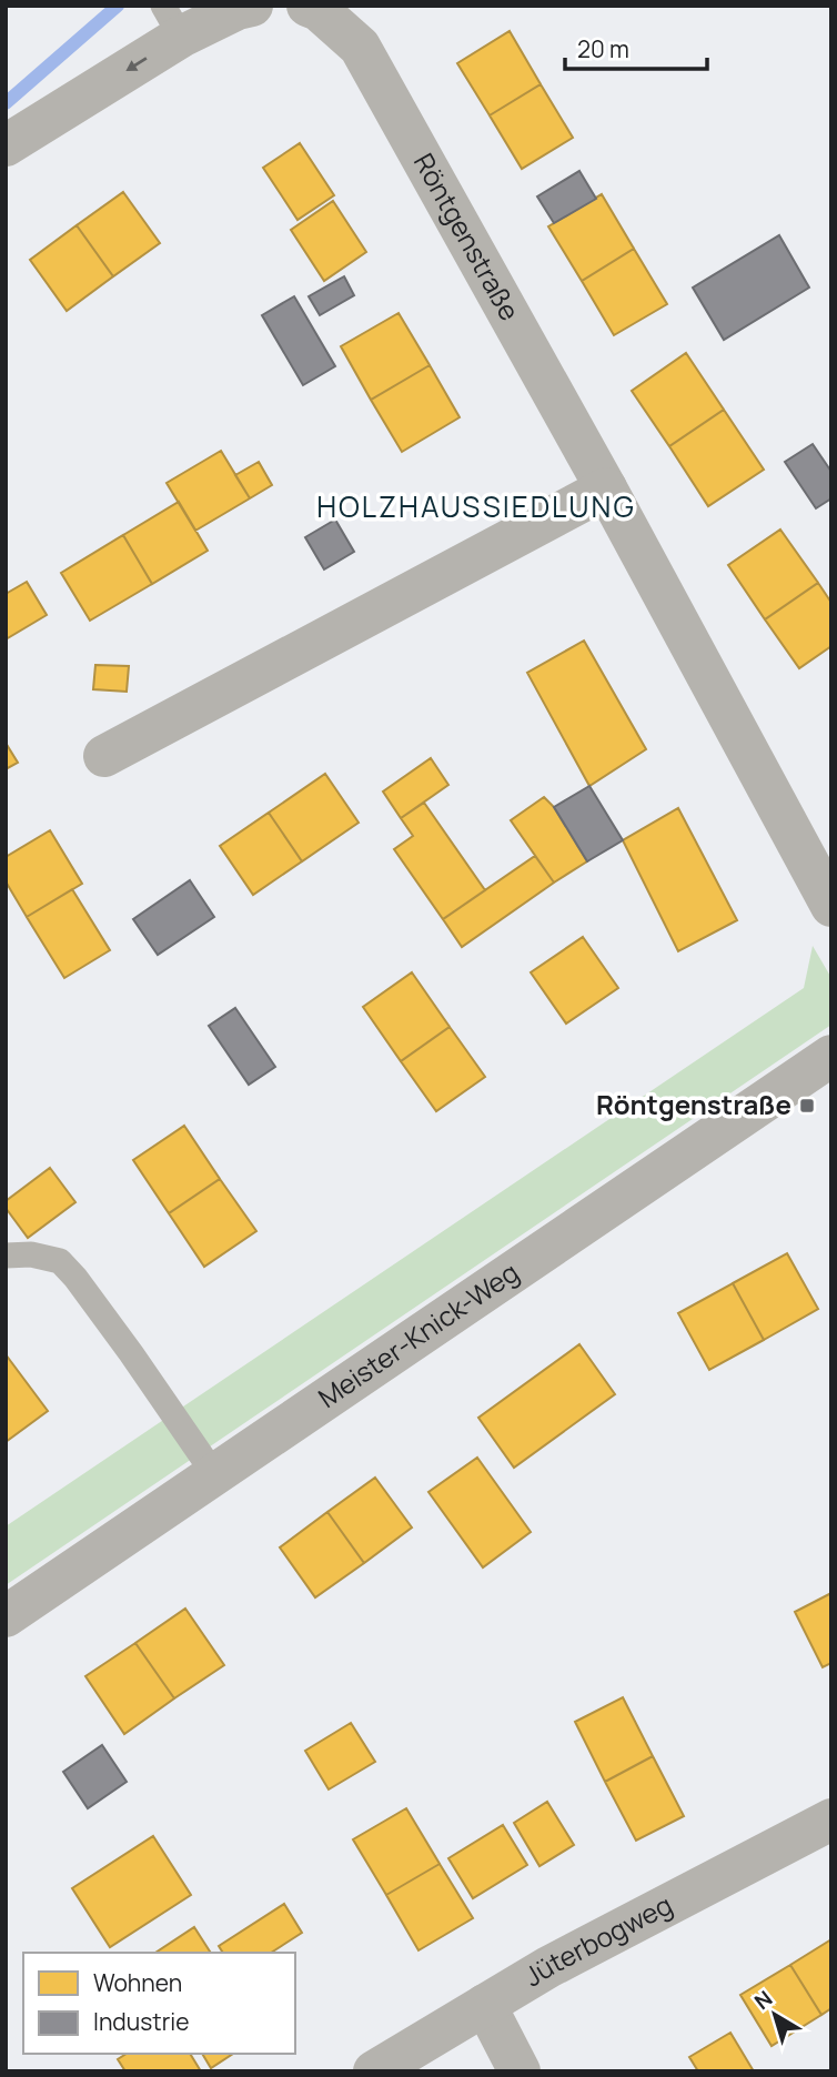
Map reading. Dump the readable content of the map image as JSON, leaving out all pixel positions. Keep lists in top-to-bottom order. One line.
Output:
{"streets":{"street":["Röntgenstraße","Meister-Knick-Weg","Jüterbogweg"]},"districts":["HOLZHAUSSIEDLUNG"],"places":{"transit":["Röntgenstraße"]},"legend":["Wohnen","Industrie"],"scale_bar":"20 m","north":"top left"}
